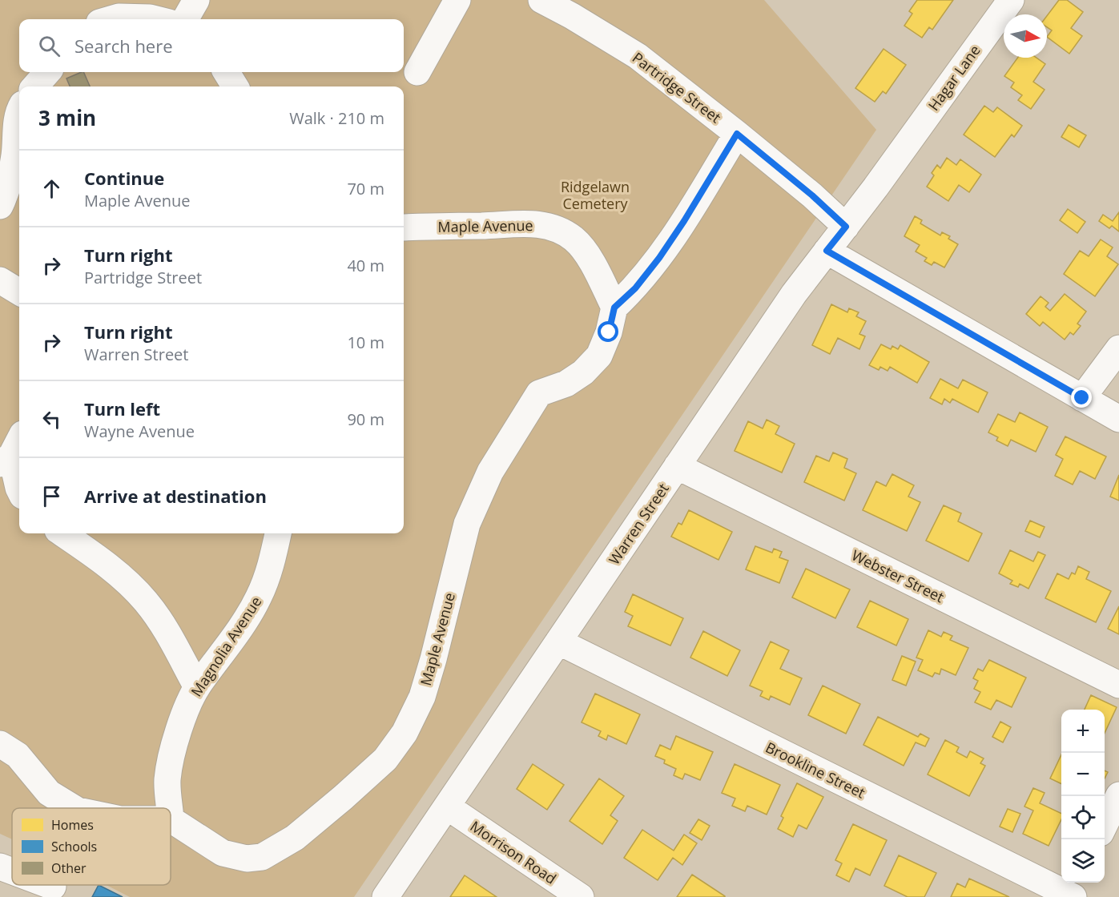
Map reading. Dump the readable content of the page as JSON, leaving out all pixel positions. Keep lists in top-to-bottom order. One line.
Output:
{"streets":{"street":["Hagar Lane","Partridge Street","Maple Avenue","Warren Street","Webster Street","Magnolia Avenue","Brookline Street","Morrison Road"]},"crossings":[["Hagar Lane","Warren Street"],["Partridge Street","Warren Street"],["Warren Street","Webster Street"],["Warren Street","Brookline Street"],["Warren Street","Morrison Road"]],"parks":["Ridgelawn Cemetery"],"legend":["Homes","Schools","Other"],"north":"right","page":{"search":"Search here","heading":["3 min","Walk · 210 m"],"list":[["Continue","Maple Avenue","70 m"],["Turn right","Partridge Street","40 m"],["Turn right","Warren Street","10 m"],["Turn left","Wayne Avenue","90 m"],"Arrive at destination"],"map_buttons":["+","−"]}}
